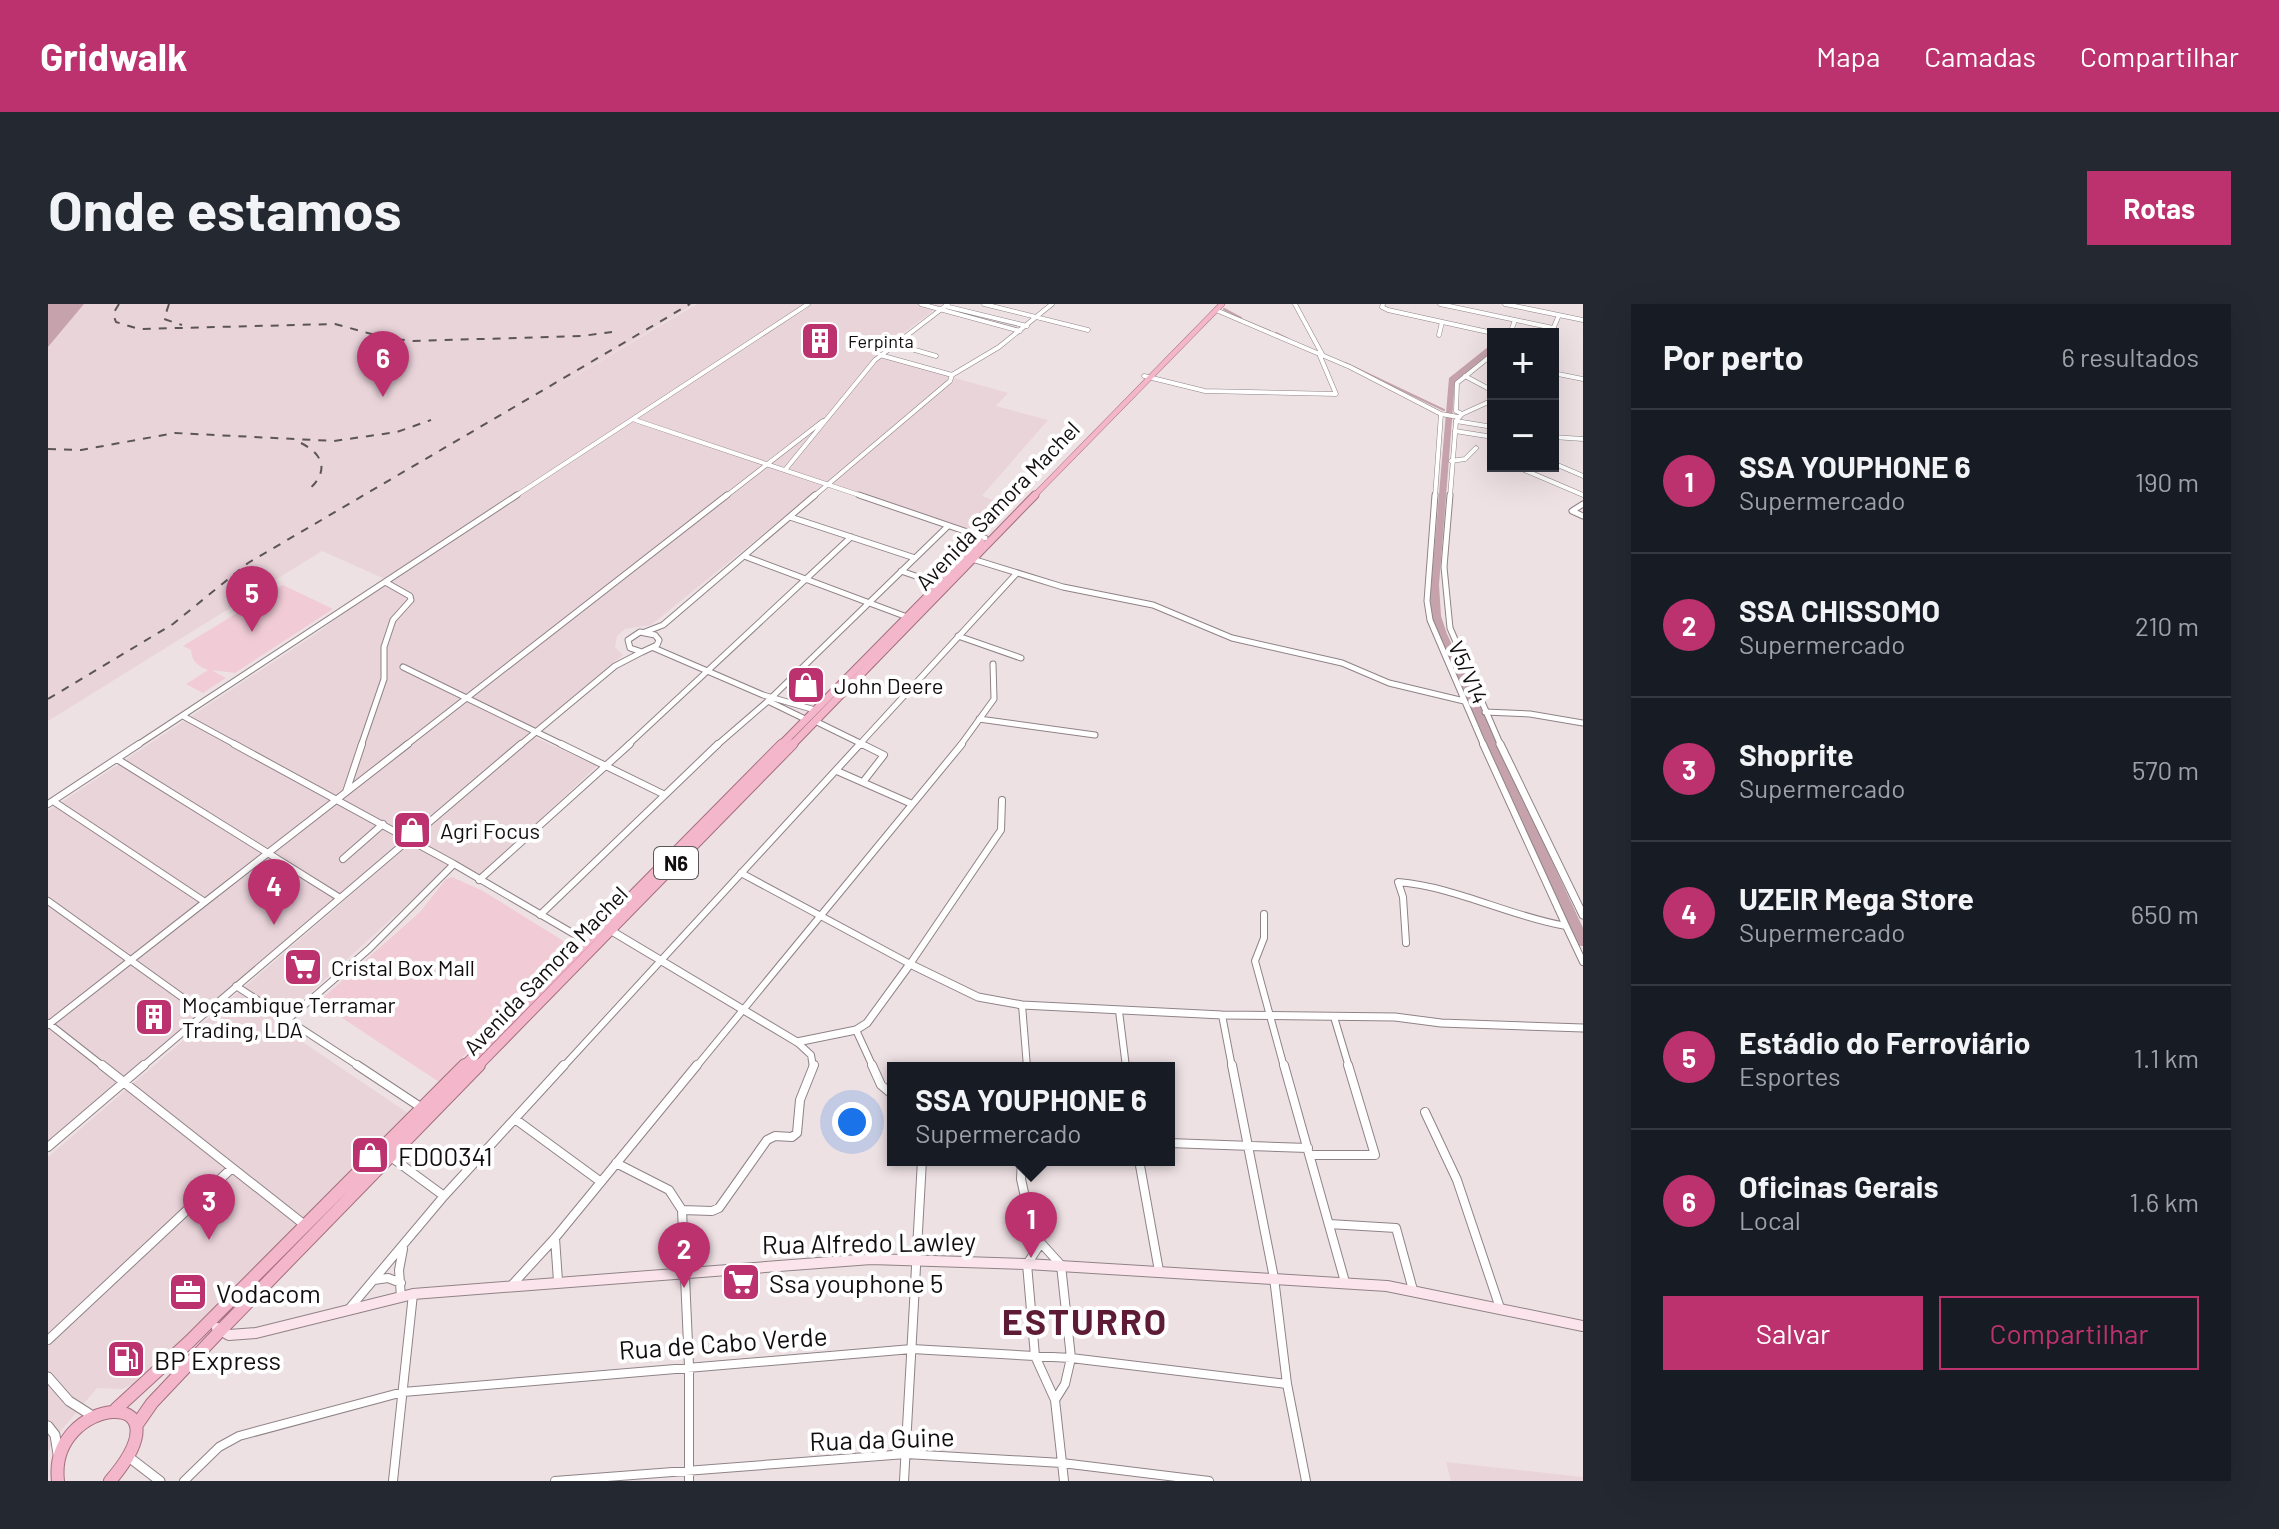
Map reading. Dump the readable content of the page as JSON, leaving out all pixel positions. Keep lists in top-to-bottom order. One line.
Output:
{"streets":{"highway":["Avenida Samora Machel","N6"],"main road":["Rua Alfredo Lawley"],"street":["V5/V14","Rua de Cabo Verde","Rua da Guine"]},"crossings":[["Avenida Samora Machel","Rua Alfredo Lawley"]],"districts":["ESTURRO"],"places":{"building":["Ferpinta","Moçambique Terramar Trading, LDA"],"shop":["John Deere","Agri Focus","FD00341"],"supermarket":["Cristal Box Mall","Ssa youphone 5"],"office":["Vodacom"],"fuel station":["BP Express"]},"page":{"header":"Gridwalk","nav":["Mapa","Camadas","Compartilhar"],"buttons":["Rotas",["Salvar","Compartilhar"]],"title":"Onde estamos","heading":["Por perto","6 resultados"],"map_buttons":["+","−"],"pins":["6","5","4","3","1","2"],"list":[{"mark":"1","name":"SSA YOUPHONE 6","note":"Supermercado","value":"190 m"},{"mark":"2","name":"SSA CHISSOMO","note":"Supermercado","value":"210 m"},{"mark":"3","name":"Shoprite","note":"Supermercado","value":"570 m"},{"mark":"4","name":"UZEIR Mega Store","note":"Supermercado","value":"650 m"},{"mark":"5","name":"Estádio do Ferroviário","note":"Esportes","value":"1.1 km"},{"mark":"6","name":"Oficinas Gerais","note":"Local","value":"1.6 km"}],"popup":["SSA YOUPHONE 6","Supermercado"]}}
